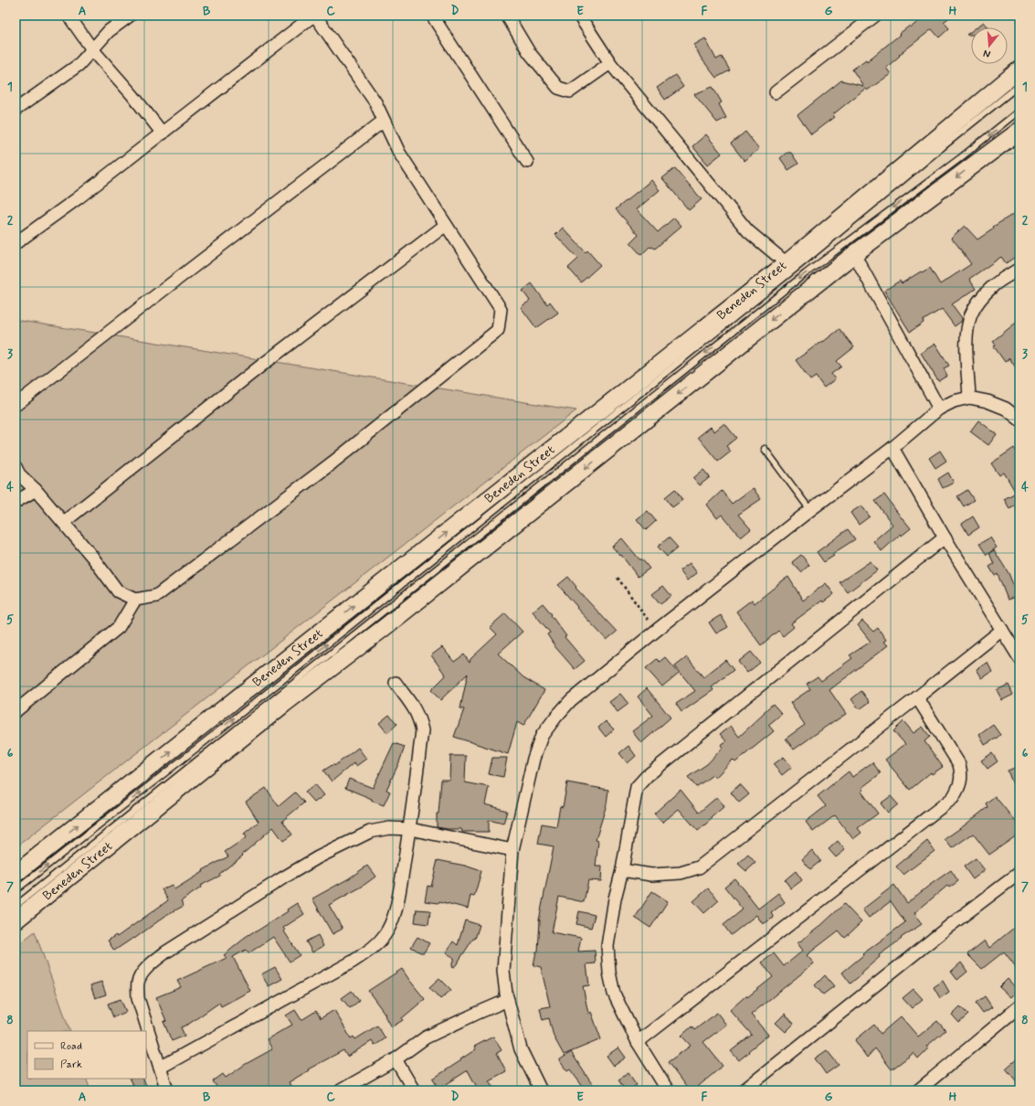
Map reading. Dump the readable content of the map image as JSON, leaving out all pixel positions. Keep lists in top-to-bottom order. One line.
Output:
{"streets":{"main road":["Beneden Street"]},"legend":["Road","Park"],"north":"bottom","grid":{"columns":["A","B","C","D","E","F","G","H"],"rows":["1","2","3","4","5","6","7","8"]}}
